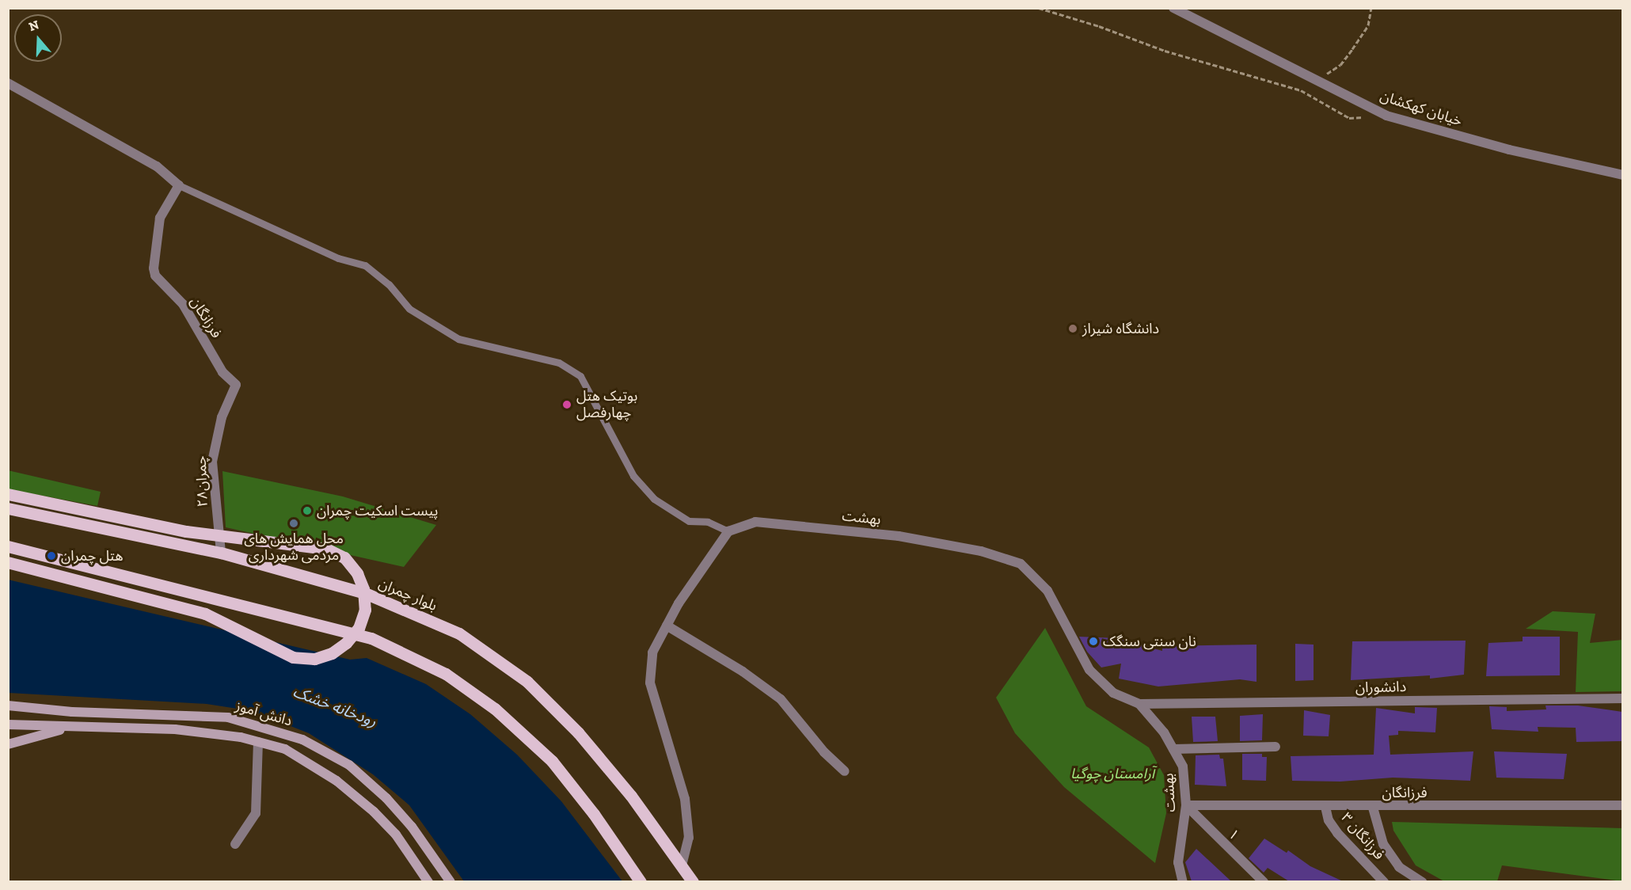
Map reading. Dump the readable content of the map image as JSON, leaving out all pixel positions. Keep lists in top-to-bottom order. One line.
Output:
{"streets":{"main road":["بلوار چمران","دانش آموز"],"street":["خیابان کهکشان","فرزانگان","چمران۲۸","بهشت","دانشوران","۱","فرزانگان ۳"]},"crossings":[["فرزانگان","چمران۲۸"],["فرزانگان","بهشت"],["فرزانگان","۱"],["فرزانگان","فرزانگان ۳"],["چمران۲۸","بلوار چمران"],["بهشت","دانشوران"],["بهشت","۱"]],"water":["رودخانه خشک"],"parks":["آرامستان چوگیا"],"places":["دانشگاه شیراز","بوتیک هتل چهارفصل","پیست اسکیت چمران","محل همایش های مردمی شهرداری","هتل چمران","نان سنتی سنگک"],"north":"top"}
